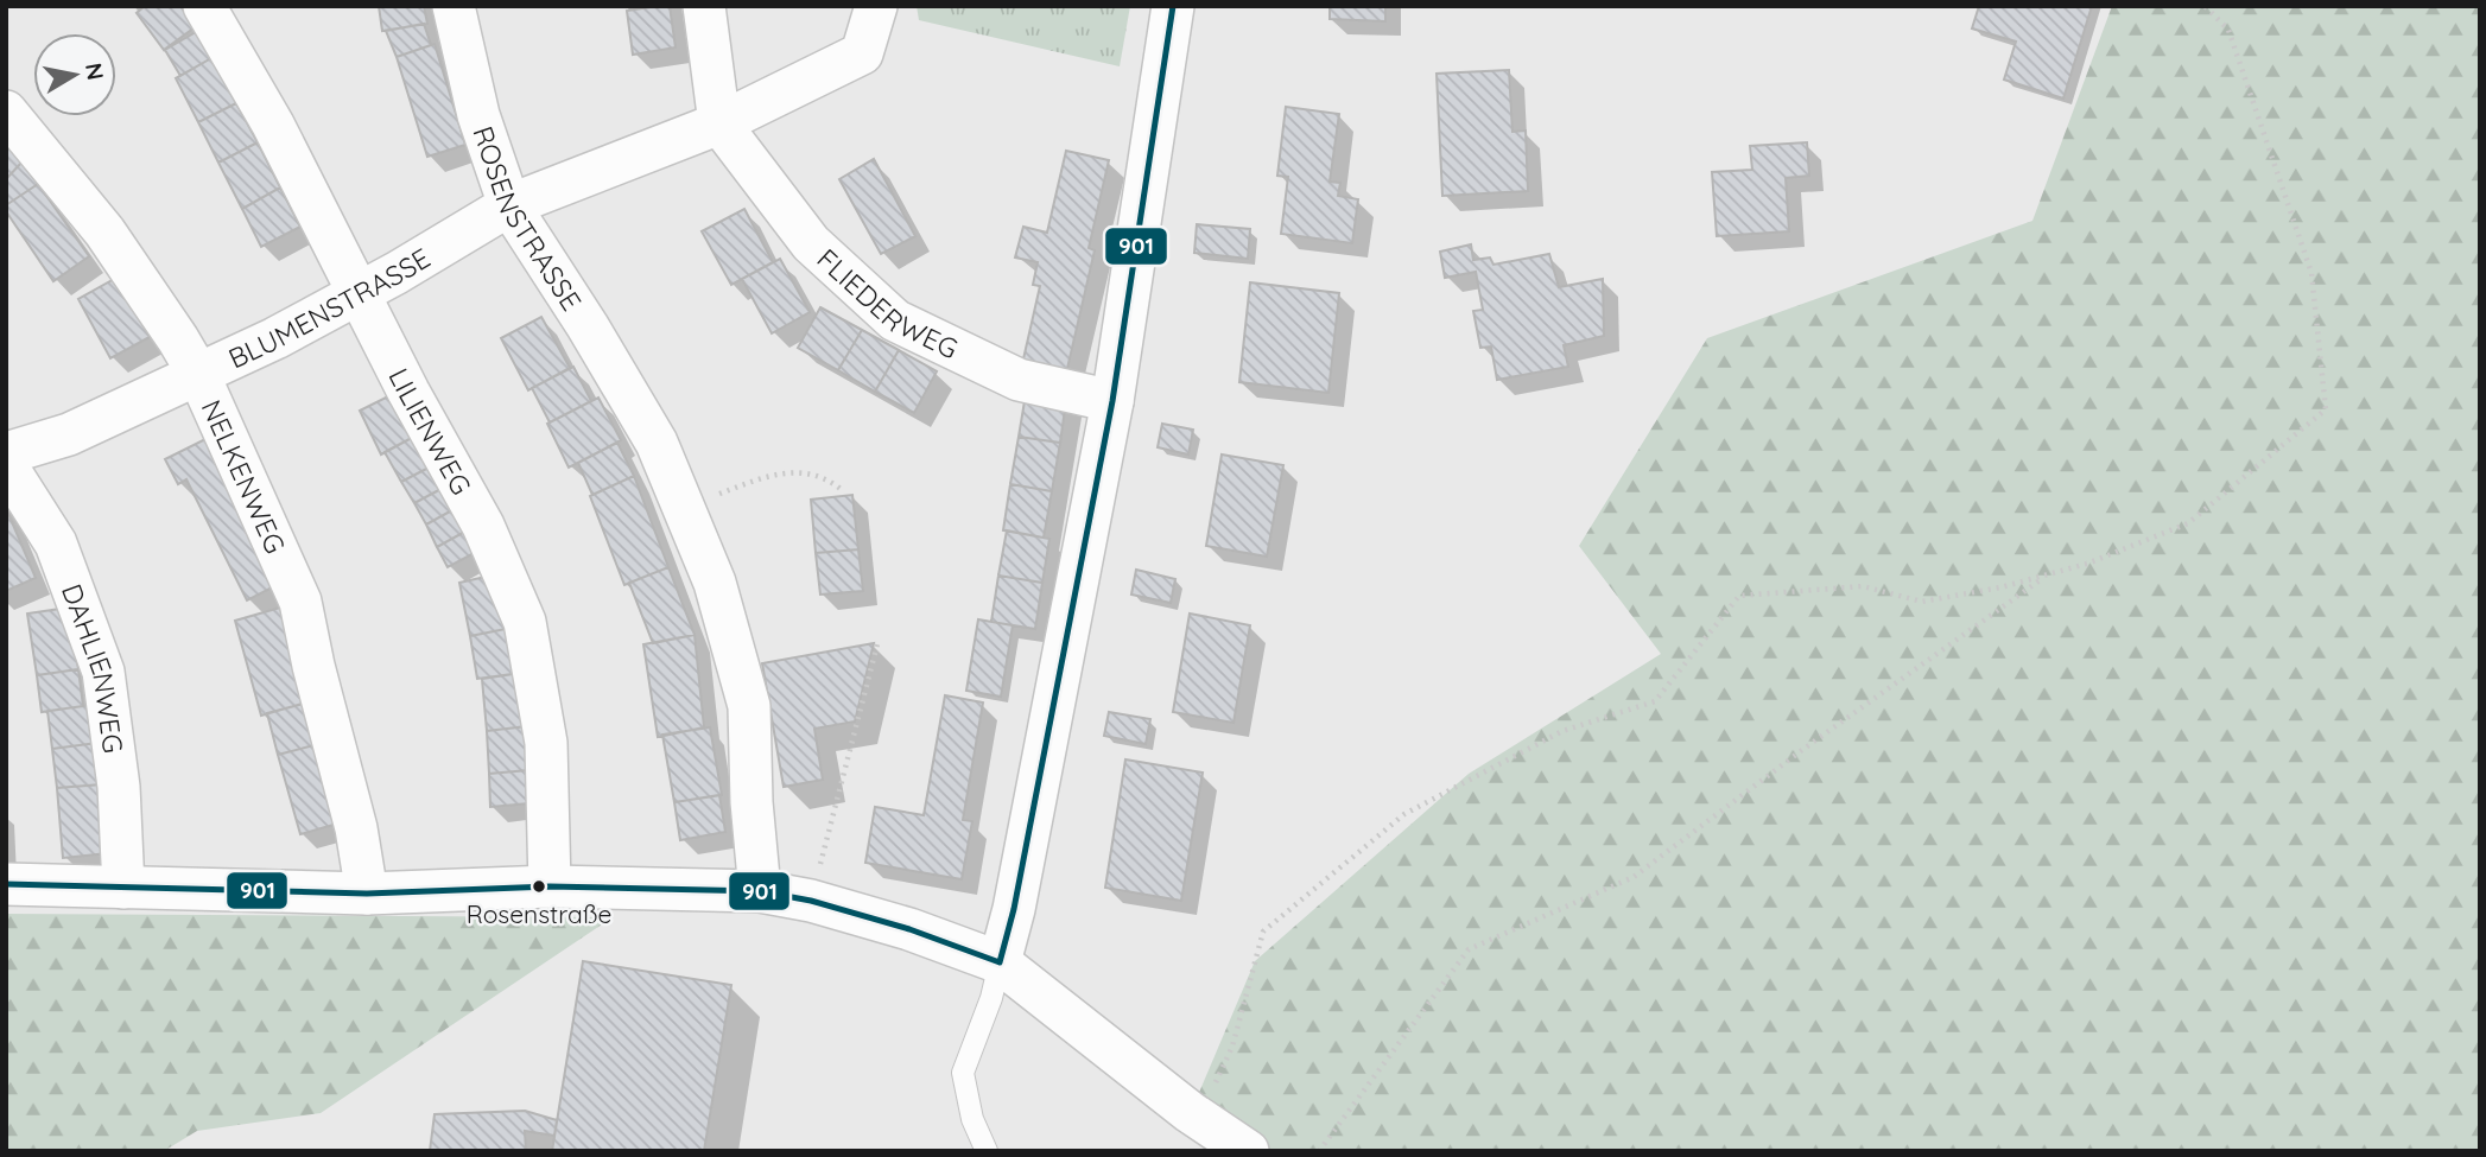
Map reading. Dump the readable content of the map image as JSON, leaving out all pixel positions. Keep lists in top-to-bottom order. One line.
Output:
{"streets":{"street":["ROSENSTRASSE","FLIEDERWEG","BLUMENSTRASSE","LILIENWEG","NELKENWEG","DAHLIENWEG"]},"crossings":[["ROSENSTRASSE","BLUMENSTRASSE"],["BLUMENSTRASSE","LILIENWEG"],["BLUMENSTRASSE","NELKENWEG"]],"places":["Rosenstraße"],"lines":["transit line 901"],"north":"right"}
